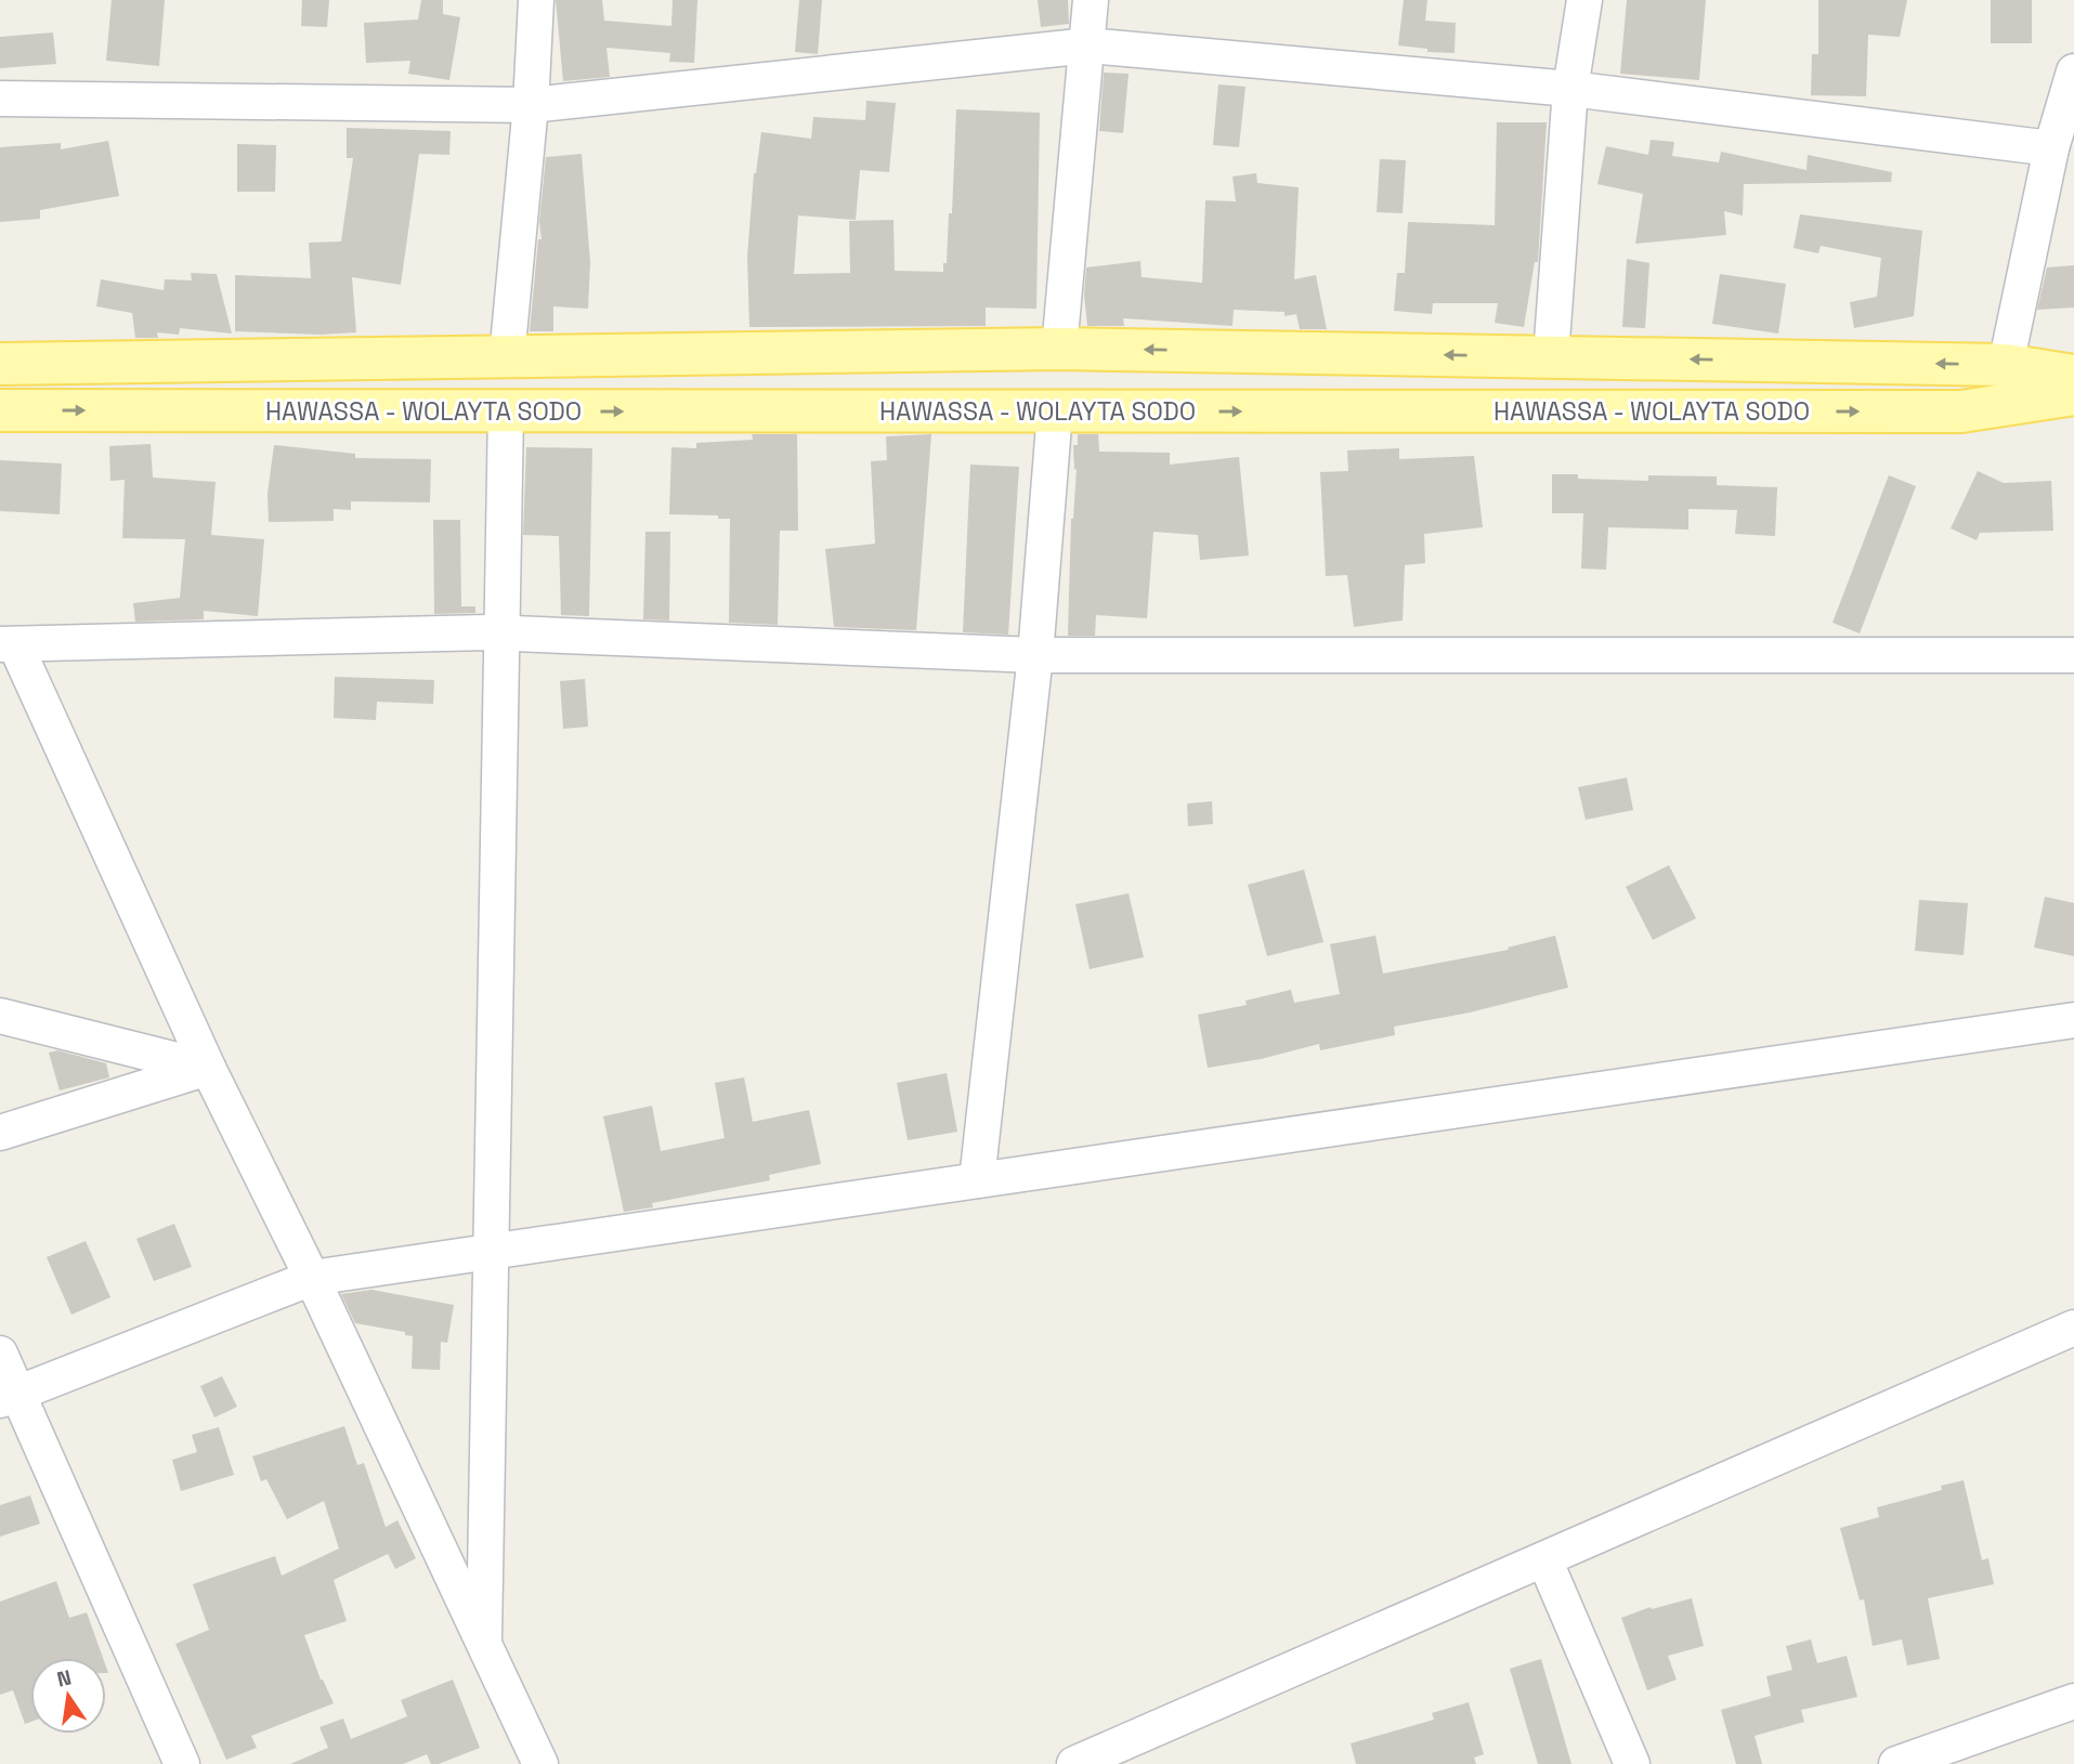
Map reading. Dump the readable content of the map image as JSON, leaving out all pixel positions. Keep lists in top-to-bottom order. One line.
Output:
{"streets":{"main road":["HAWASSA - WOLAYTA SODO"]},"north":"top"}
